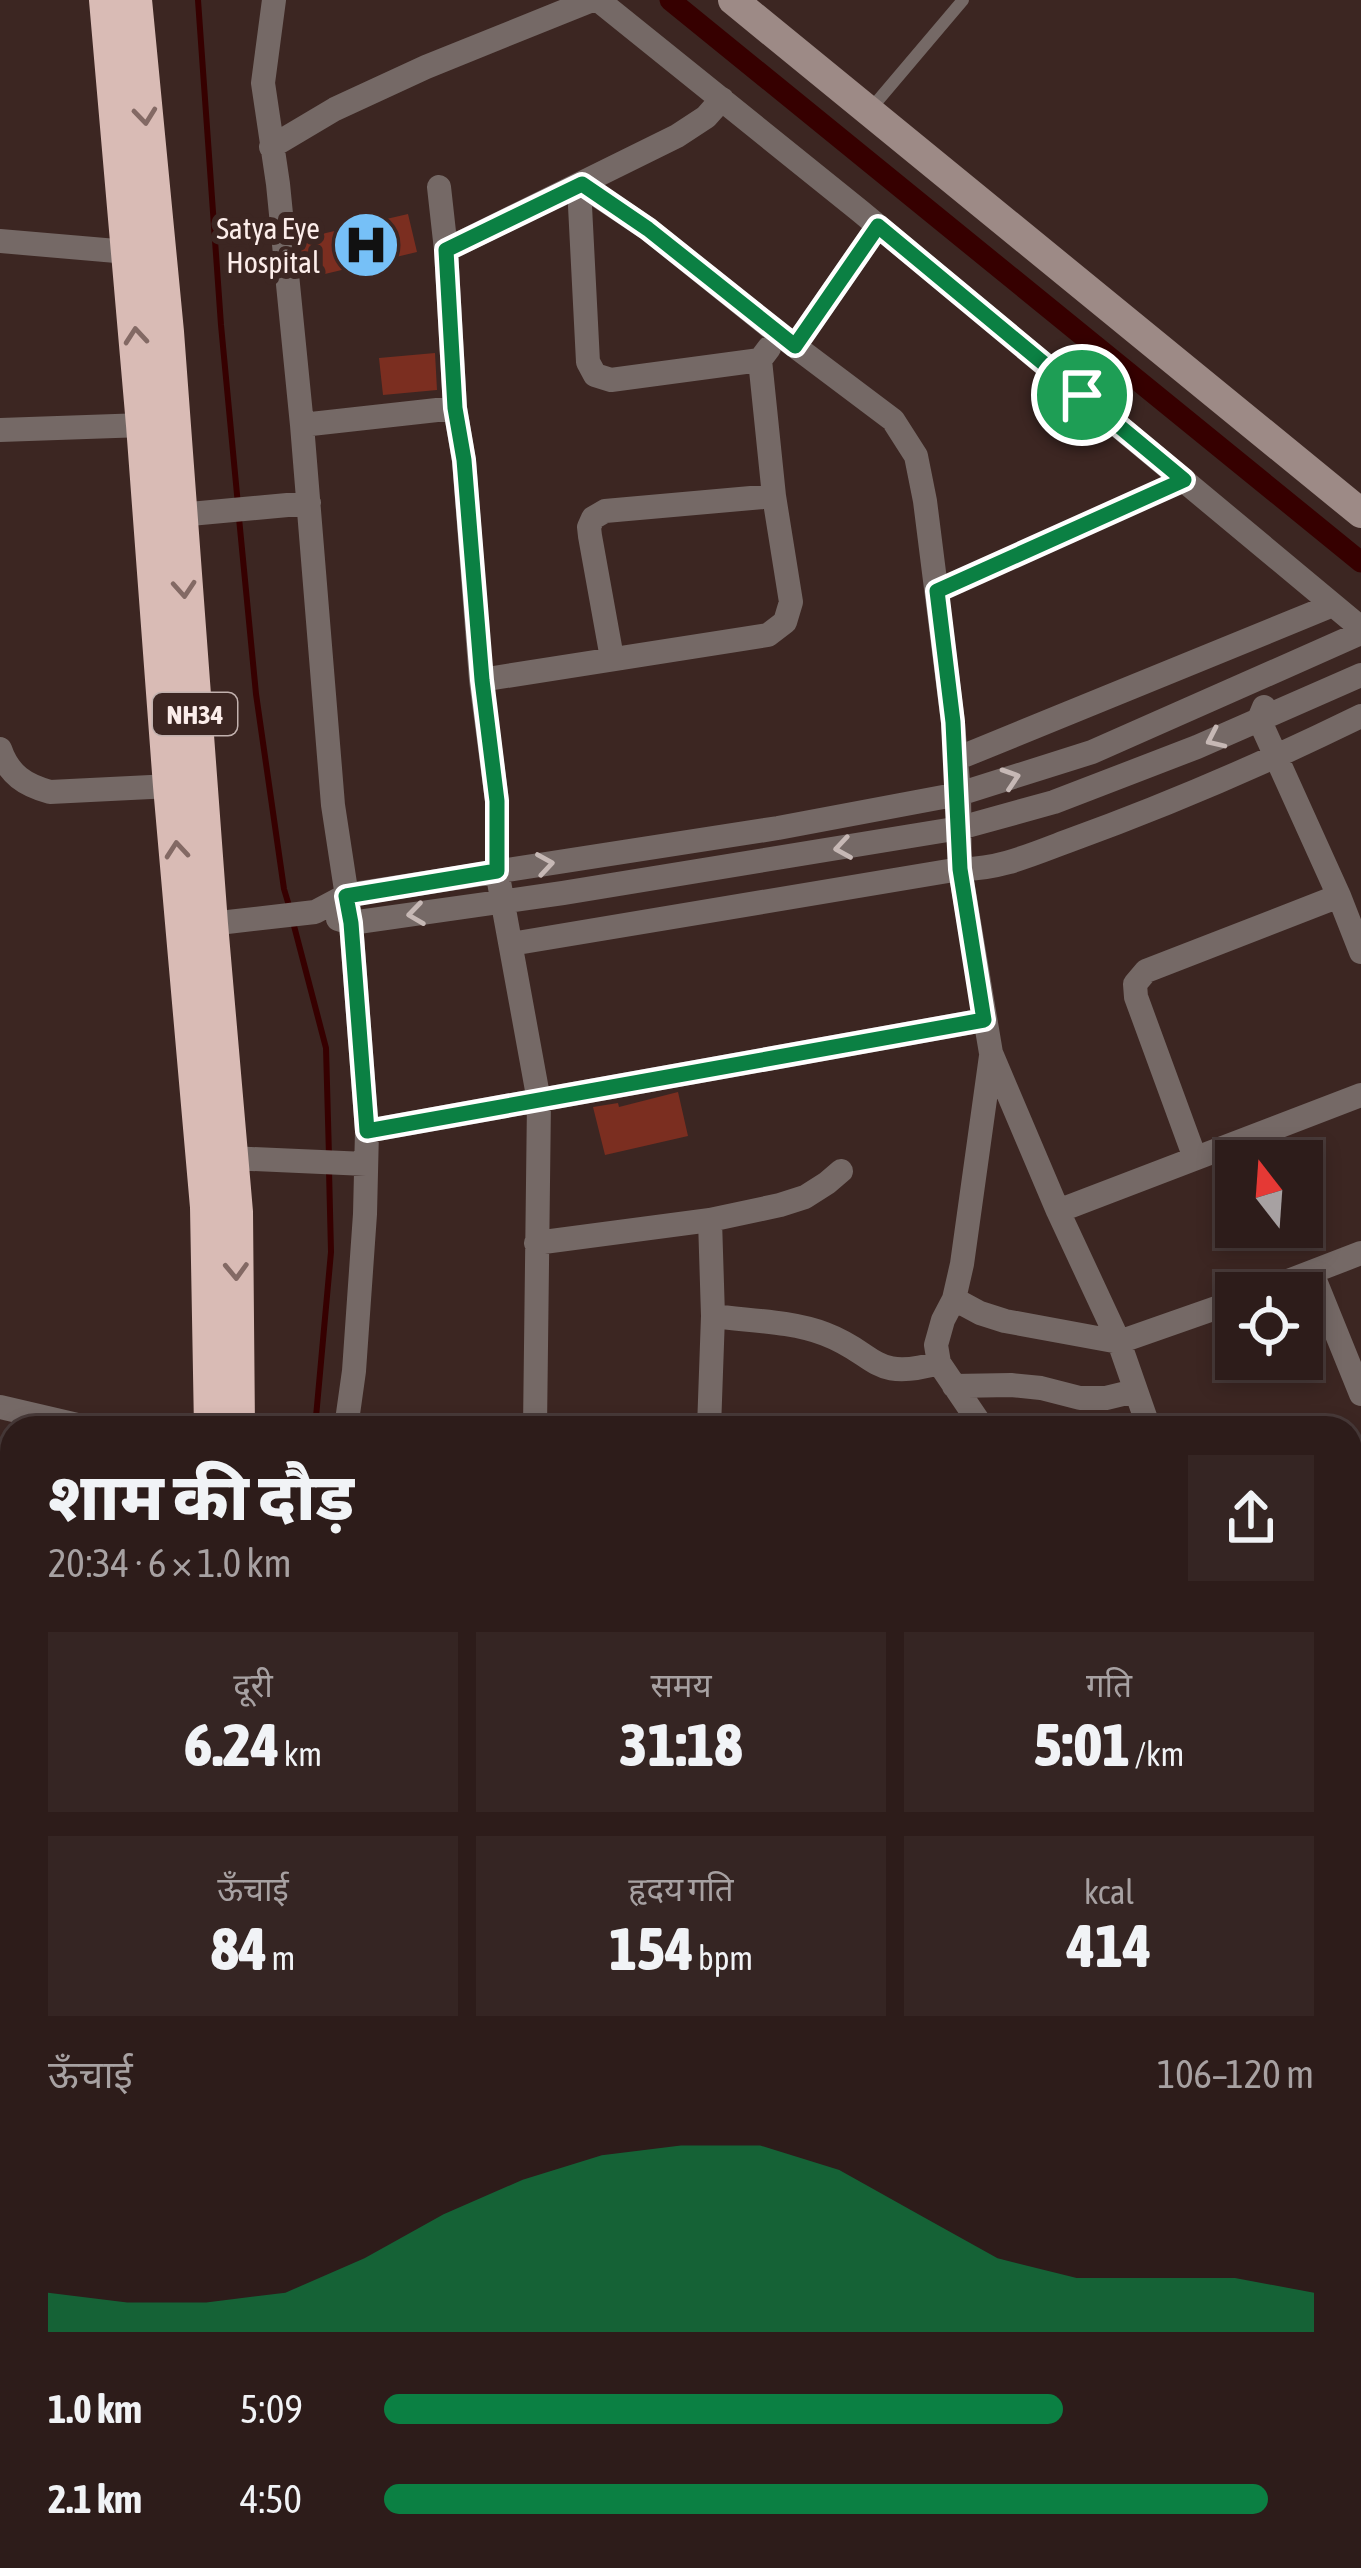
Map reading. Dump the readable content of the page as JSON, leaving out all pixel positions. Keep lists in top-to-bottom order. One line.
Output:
{"streets":{"highway":["NH34"]},"places":{"hospital":["Satya Eye Hospital"]},"north":"top","page":{"heading":["शाम की दौड़","20:34 · 6 × 1.0 km"],"stats":[["दूरी","6.24 km"],["समय","31:18"],["गति","5:01 /km"],["ऊँचाई","84 m"],["हृदय गति","154 bpm"],["kcal","414"]],"chart":["ऊँचाई","106–120 m"],"list":[{"name":"1.0 km","note":"5:09"},{"name":"2.1 km","note":"4:50"}]}}
